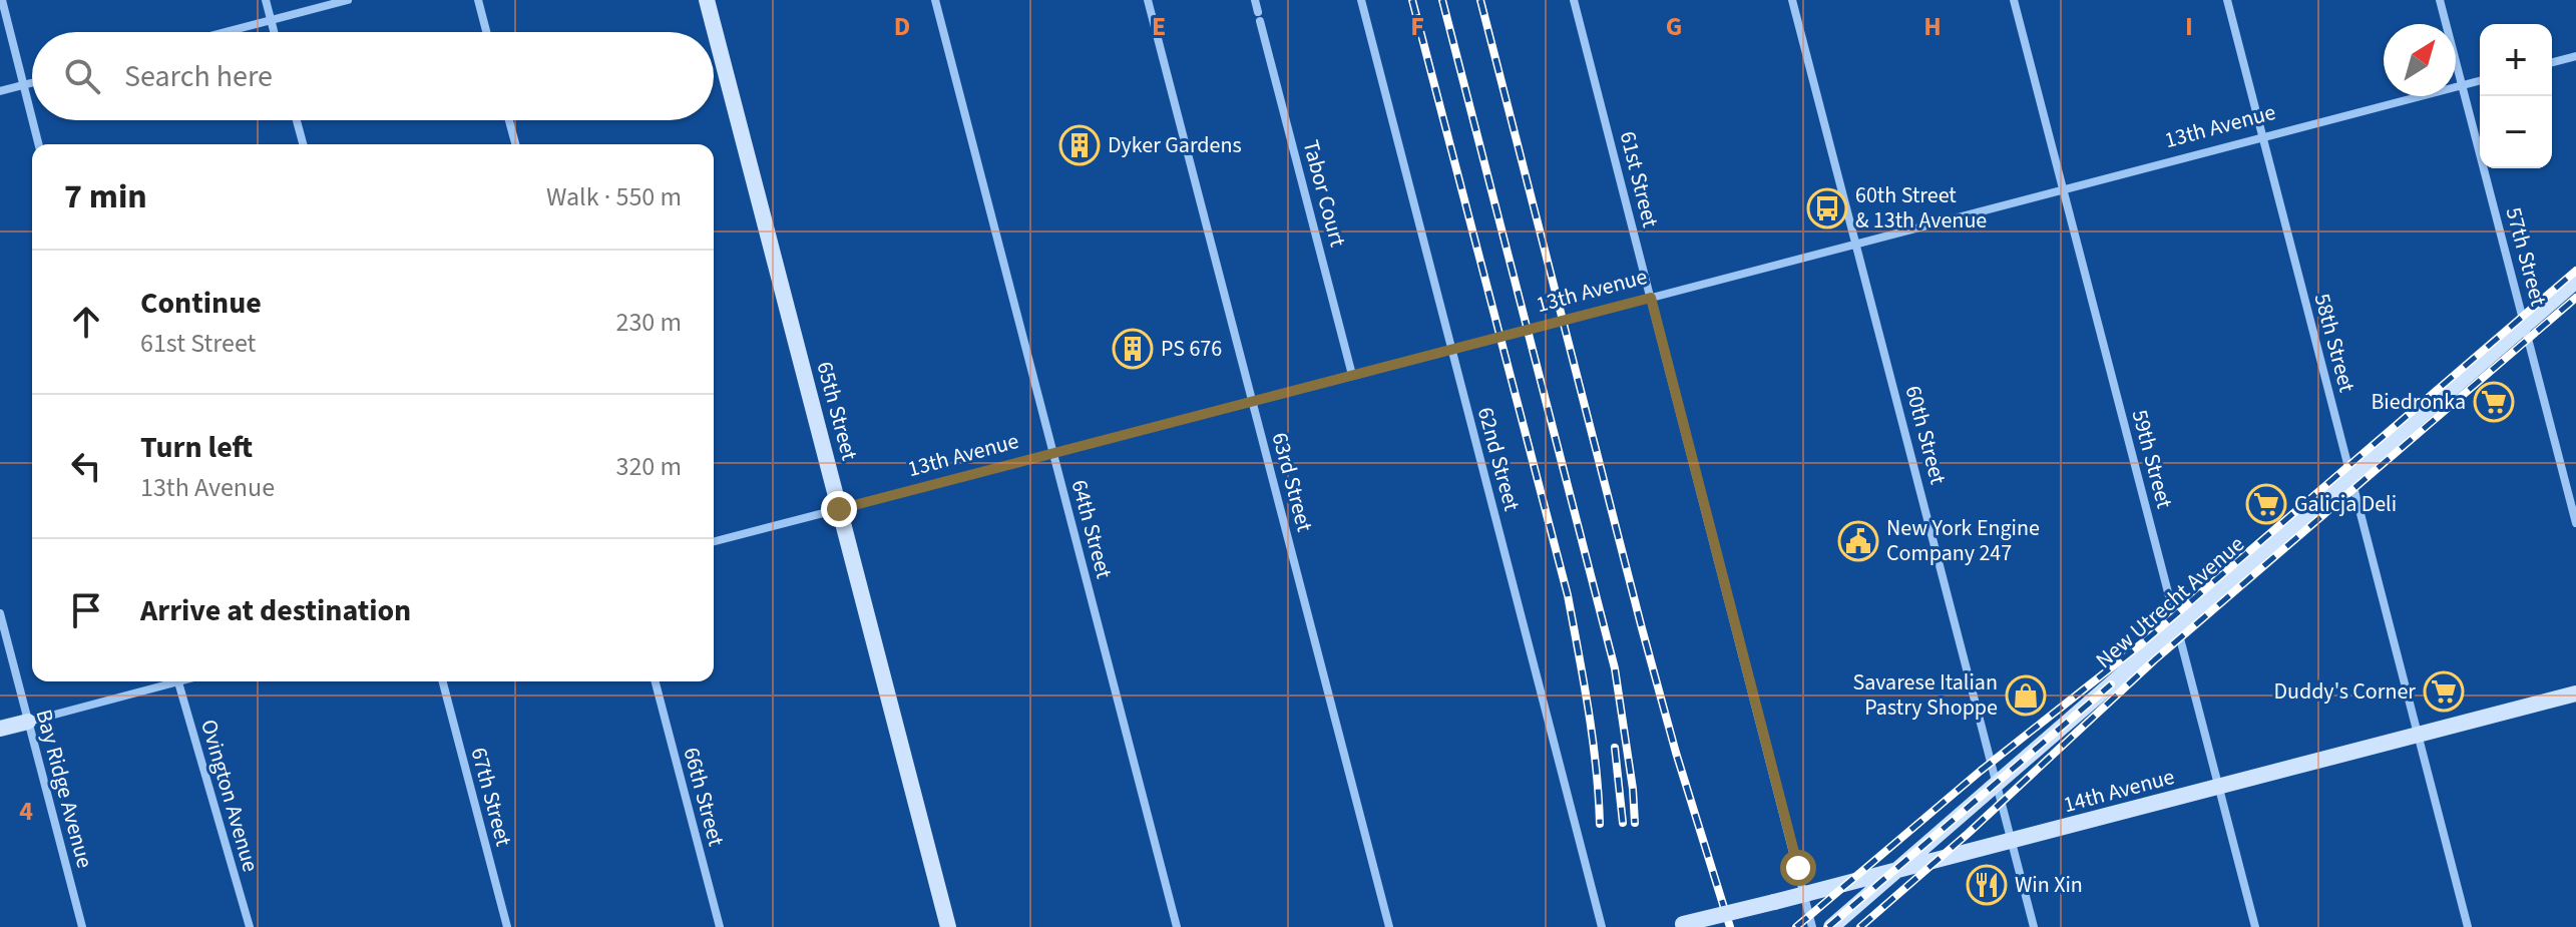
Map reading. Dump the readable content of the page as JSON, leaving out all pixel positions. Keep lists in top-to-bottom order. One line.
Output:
{"streets":{"main road":["65th Street","New Utrecht Avenue","14th Avenue"],"street":["13th Avenue","61st Street","Tabor Court","57th Street","58th Street","60th Street","62nd Street","59th Street","63rd Street","64th Street","Bay Ridge Avenue","Ovington Avenue","67th Street","66th Street"]},"crossings":[["13th Avenue","61st Street"],["13th Avenue","Tabor Court"],["13th Avenue","57th Street"],["13th Avenue","58th Street"],["13th Avenue","65th Street"],["13th Avenue","60th Street"],["13th Avenue","62nd Street"],["13th Avenue","59th Street"],["13th Avenue","63rd Street"],["13th Avenue","64th Street"],["61st Street","14th Avenue"],["57th Street","New Utrecht Avenue"],["58th Street","New Utrecht Avenue"],["58th Street","14th Avenue"],["60th Street","New Utrecht Avenue"],["60th Street","14th Avenue"],["59th Street","New Utrecht Avenue"],["59th Street","14th Avenue"],["New Utrecht Avenue","14th Avenue"]],"places":{"building":["Dyker Gardens","PS 676"],"bus stop":["60th Street & 13th Avenue"],"supermarket":["Biedronka","Galicja Deli","Duddy's Corner"],"public building":["New York Engine Company 247"],"shop":["Savarese Italian Pastry Shoppe"],"restaurant":["Win Xin"]},"north":"top right","page":{"map_buttons":["+","−"],"search":"Search here","heading":["7 min","Walk · 550 m"],"list":[["Continue","61st Street","230 m"],["Turn left","13th Avenue","320 m"],"Arrive at destination"]},"grid":{"columns":["D","E","F","G","H","I"],"rows":["4"]}}
